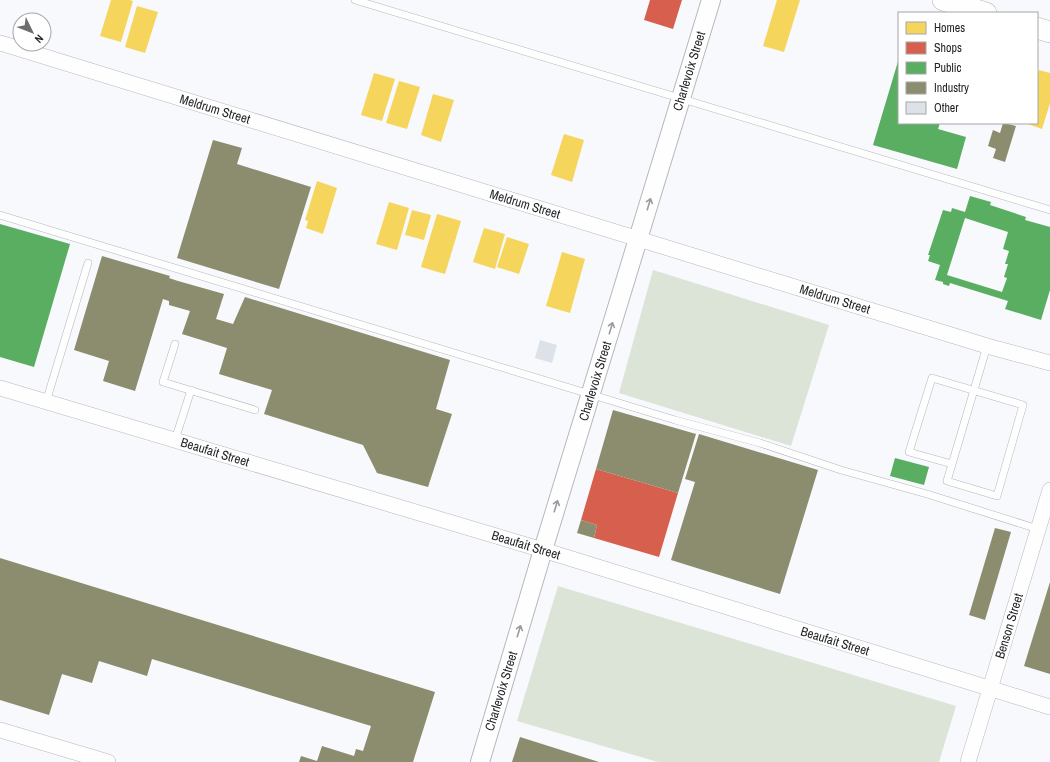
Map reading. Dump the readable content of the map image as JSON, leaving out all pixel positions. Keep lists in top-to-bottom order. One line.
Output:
{"streets":{"street":["Charlevoix Street","Meldrum Street","Beaufait Street","Benson Street"]},"crossings":[["Charlevoix Street","Meldrum Street"],["Charlevoix Street","Beaufait Street"],["Beaufait Street","Benson Street"]],"one_way":["Charlevoix Street"],"legend":["Homes","Shops","Public","Industry","Other"],"north":"bottom right"}
